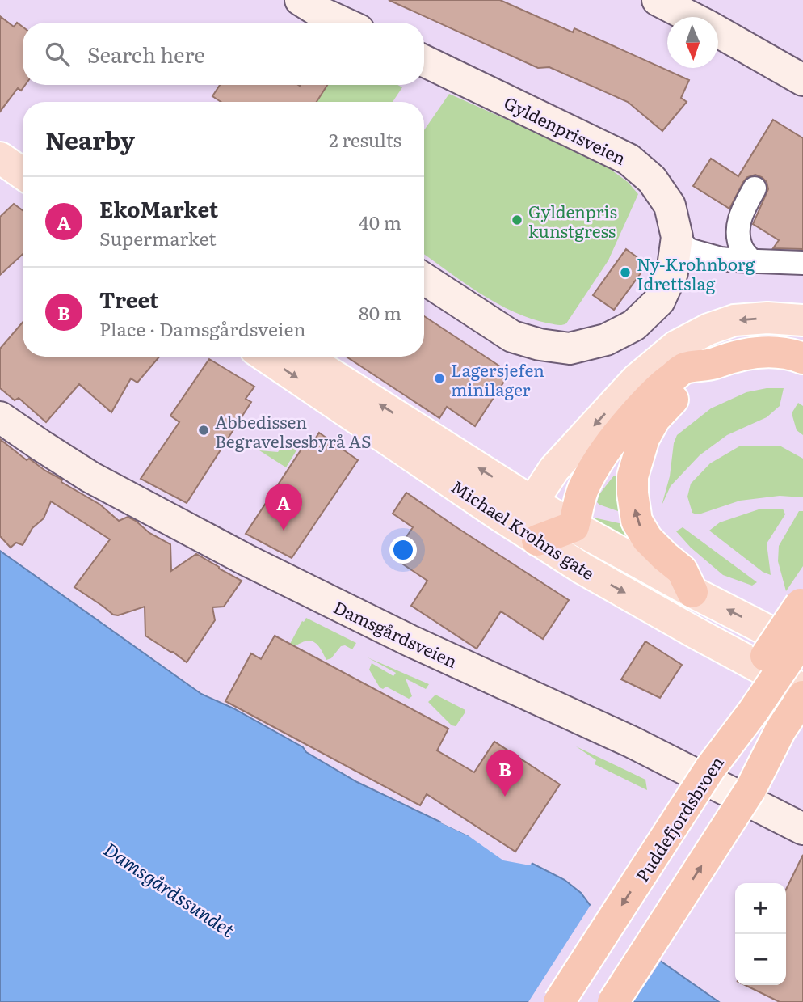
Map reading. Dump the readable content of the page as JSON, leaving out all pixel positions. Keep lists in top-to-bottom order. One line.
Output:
{"streets":{"highway":["Puddefjordsbroen"],"main road":["Michael Krohns gate"],"street":["Gyldenprisveien","Damsgårdsveien"]},"water":["Damsgårdssundet"],"places":["Gyldenpris kunstgress","Ny-Krohnborg Idrettslag","Lagersjefen minilager","Abbedissen Begravelsesbyrå AS"],"north":"bottom","page":{"search":"Search here","heading":["Nearby","2 results"],"list":[{"mark":"A","name":"EkoMarket","note":"Supermarket","value":"40 m"},{"mark":"B","name":"Treet","note":"Place · Damsgårdsveien","value":"80 m"}],"pins":["A","B"],"map_buttons":["+","−"]}}
